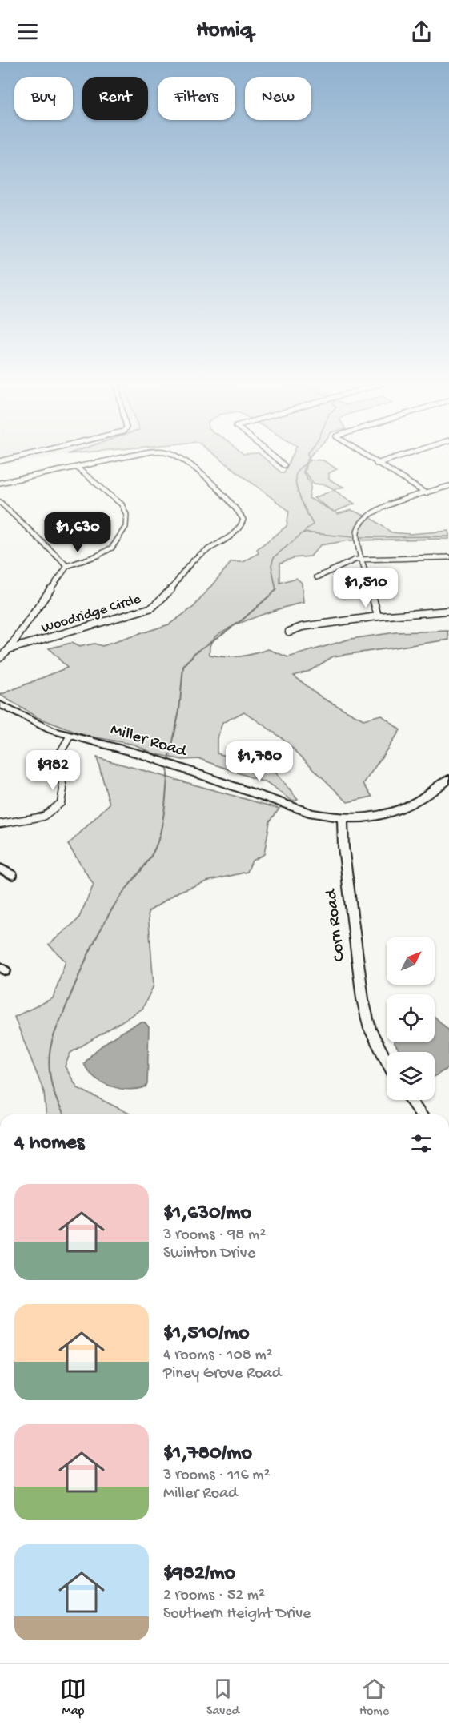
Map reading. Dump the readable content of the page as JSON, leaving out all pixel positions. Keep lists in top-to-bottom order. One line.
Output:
{"streets":{"street":["Woodridge Circle","Miller Road","Corn Road"]},"crossings":[["Miller Road","Corn Road"]],"north":"top right","page":{"header":"Homiq","chip":["Buy","Rent","Filters","New"],"price":["$1,630","$1,510","$1,780","$982"],"heading":"4 homes","list":[{"name":"$1,630/mo","note":"3 rooms · 98 m² · Swinton Drive"},{"name":"$1,510/mo","note":"4 rooms · 108 m² · Piney Grove Road"},{"name":"$1,780/mo","note":"3 rooms · 116 m² · Miller Road"},{"name":"$982/mo","note":"2 rooms · 52 m² · Southern Height Drive"}],"tabs":["Map","Saved","Home"]}}
